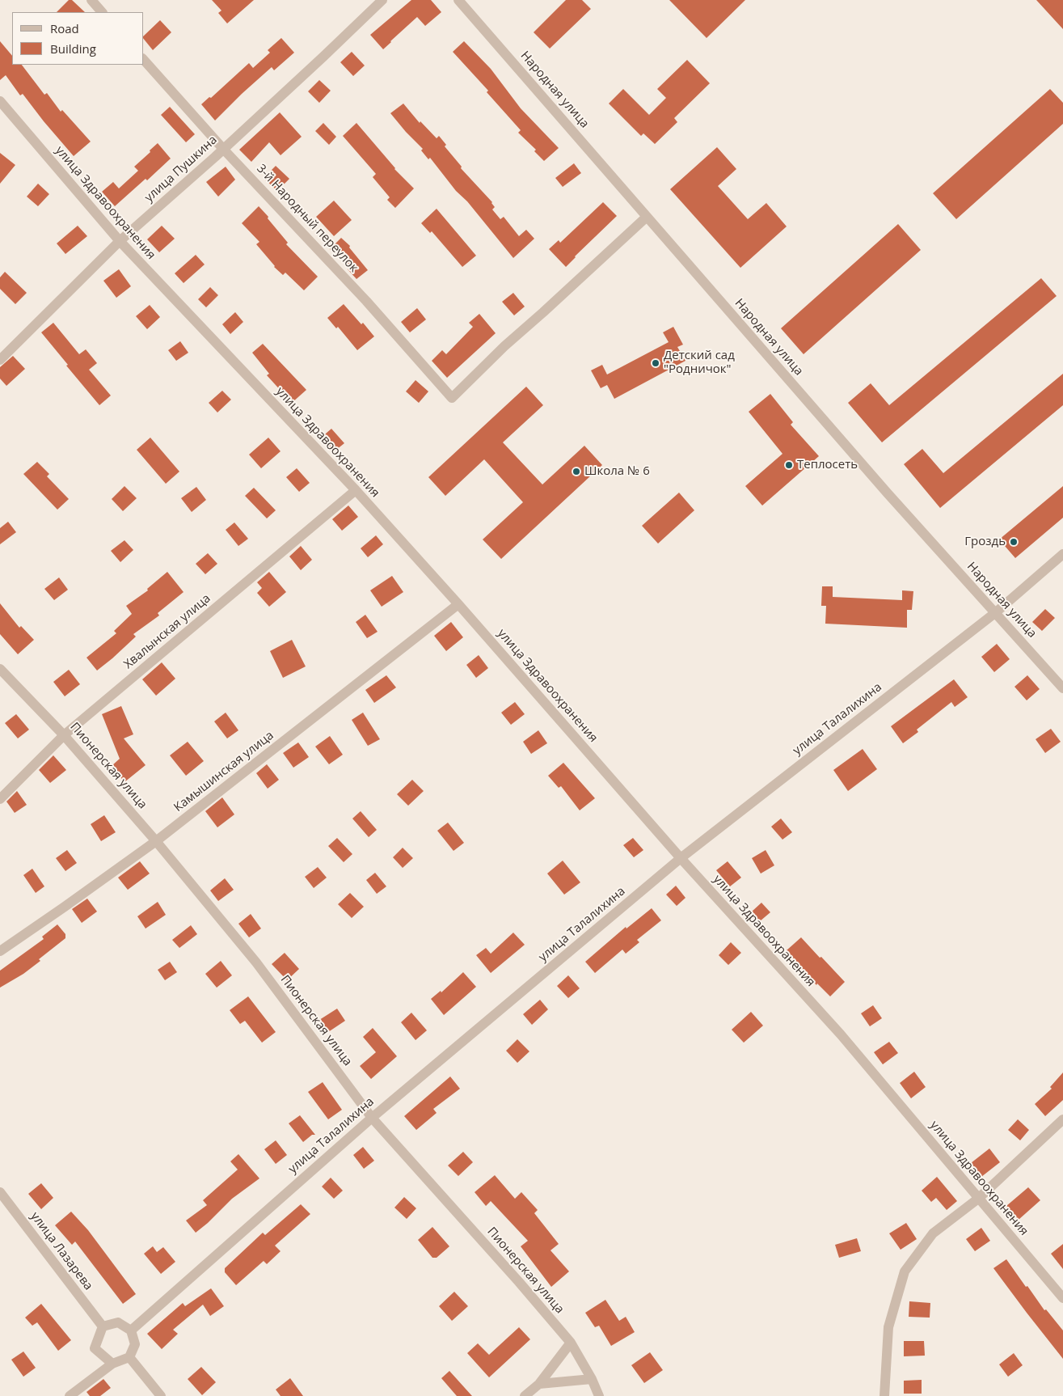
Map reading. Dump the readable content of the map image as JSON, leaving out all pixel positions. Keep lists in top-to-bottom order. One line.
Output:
{"streets":{"street":["Народная улица","улица Пушкина","улица Здравоохранения","3-й Народный переулок","Хвалынская улица","улица Талалихина","Пионерская улица","Камышинская улица","улица Лазарева"]},"crossings":[["Народная улица","3-й Народный переулок"],["Народная улица","улица Талалихина"],["улица Пушкина","улица Здравоохранения"],["улица Пушкина","3-й Народный переулок"],["улица Здравоохранения","Хвалынская улица"],["улица Здравоохранения","улица Талалихина"],["улица Здравоохранения","Камышинская улица"],["Хвалынская улица","Пионерская улица"],["улица Талалихина","Пионерская улица"],["улица Талалихина","улица Лазарева"],["Пионерская улица","Камышинская улица"]],"places":["Детский сад \"Родничок\"","Теплосеть","Школа № 6","Гроздь"],"legend":["Road","Building"]}
